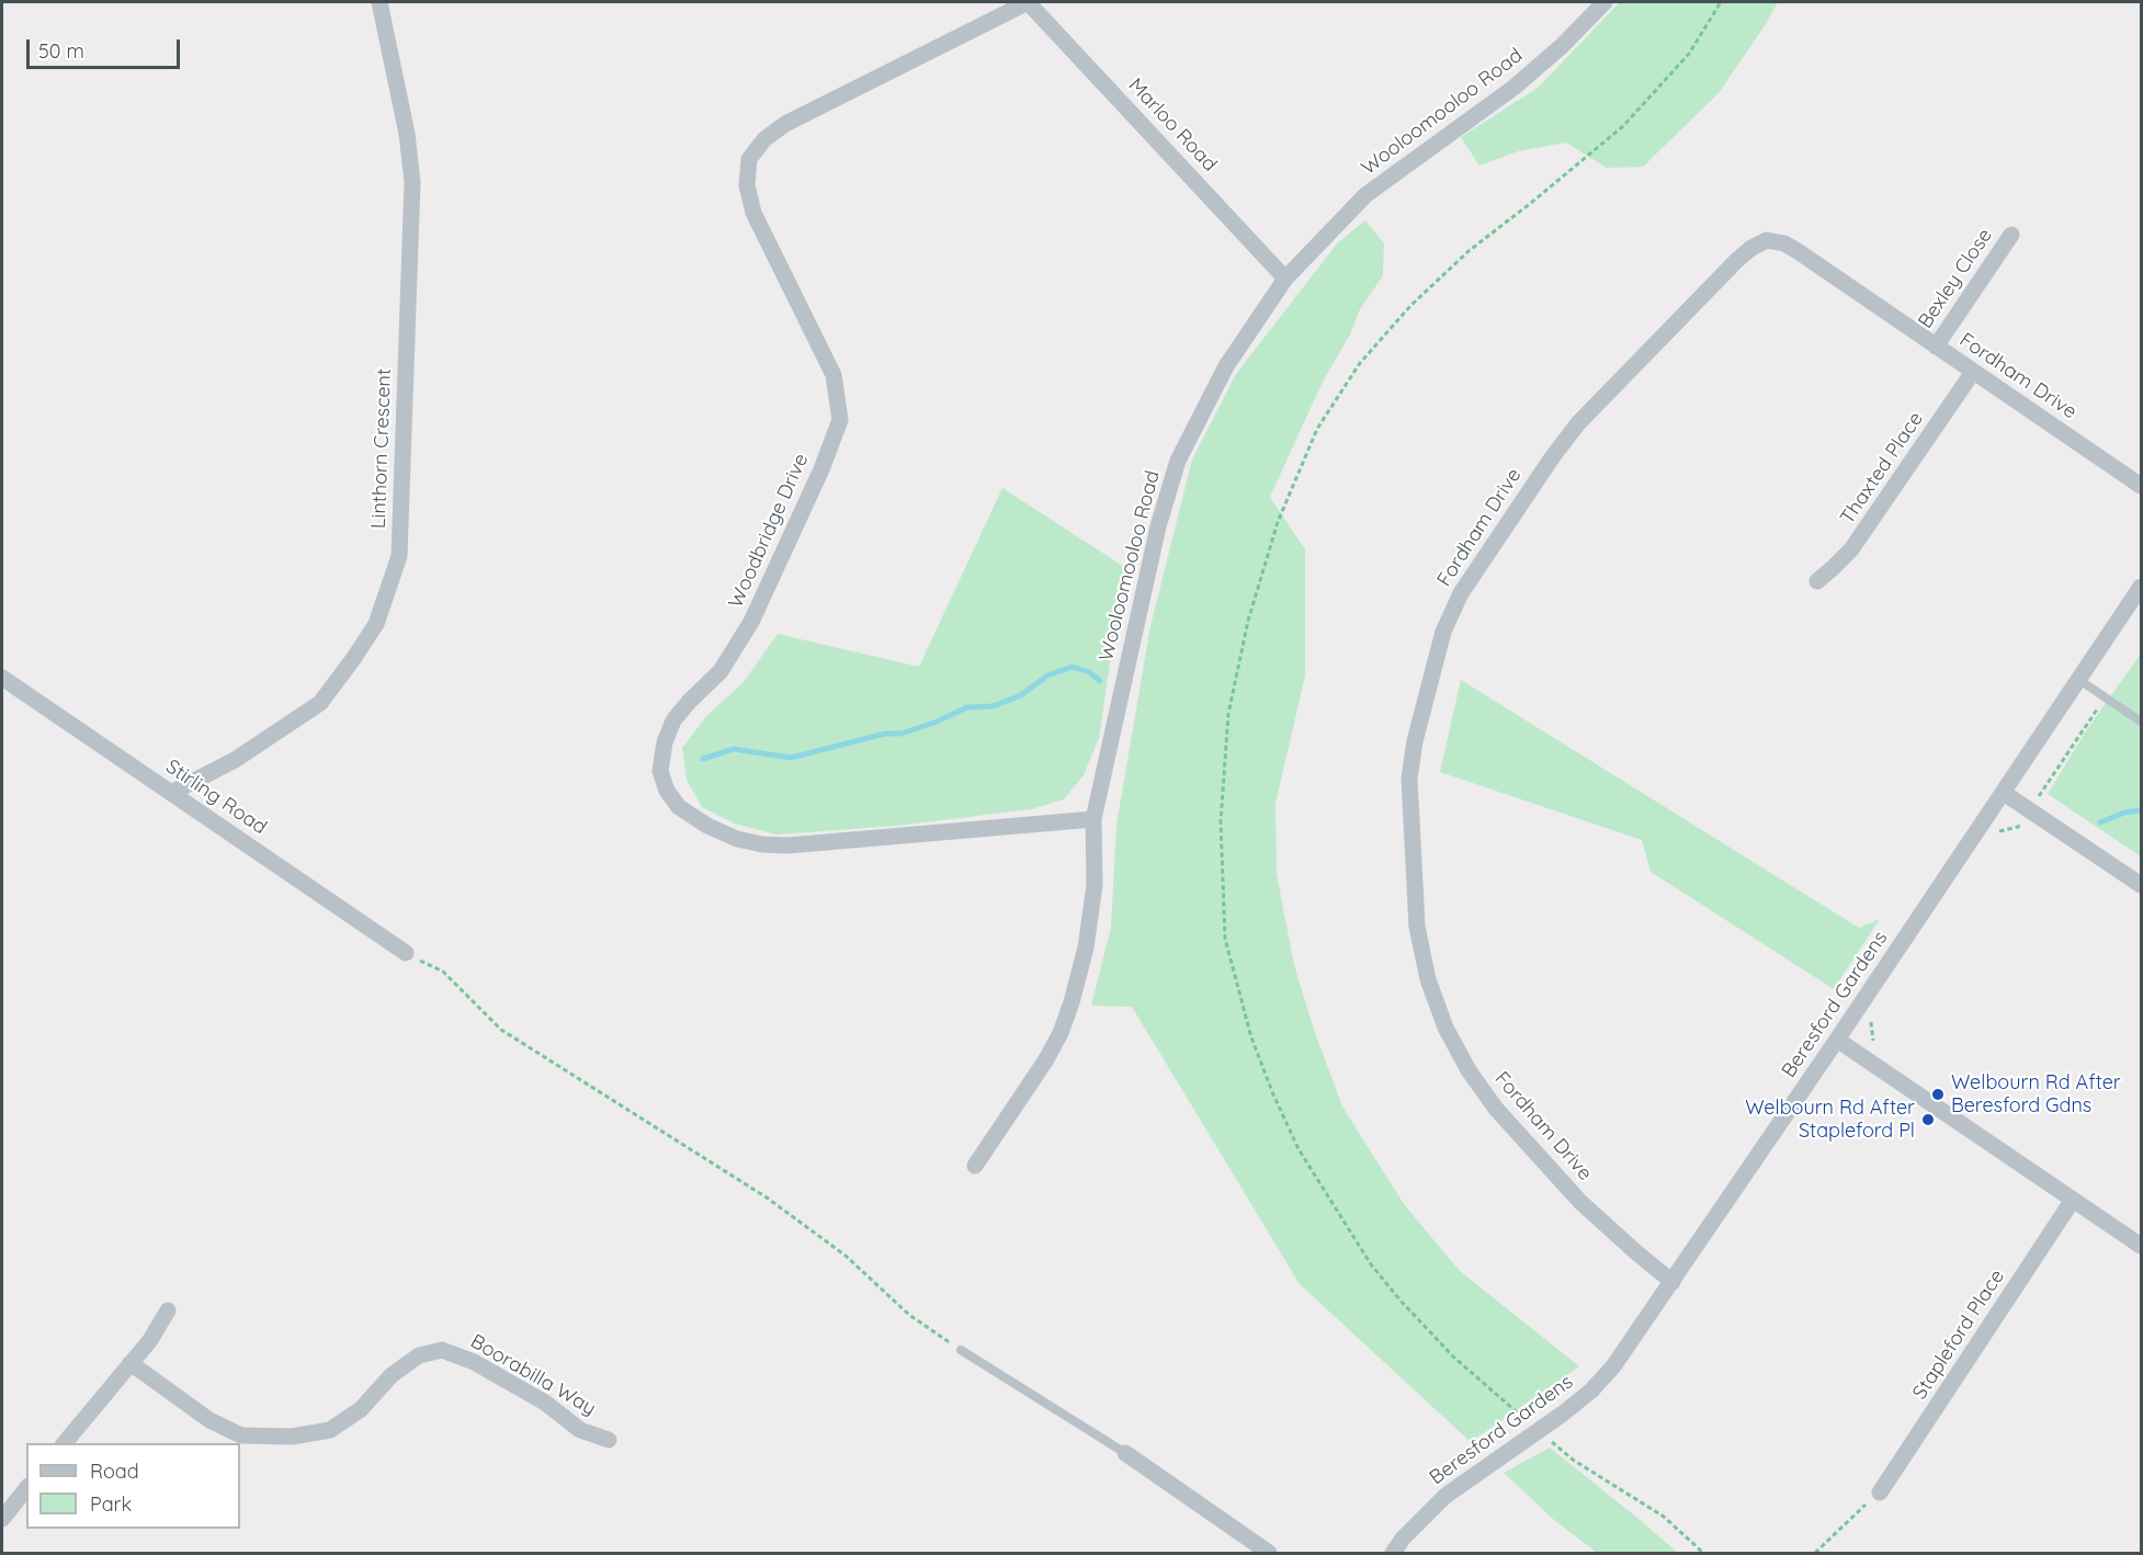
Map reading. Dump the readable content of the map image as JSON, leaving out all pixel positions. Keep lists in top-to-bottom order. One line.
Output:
{"streets":{"street":["Wooloomooloo Road","Marloo Road","Bexley Close","Fordham Drive","Linthorn Crescent","Thaxted Place","Woodbridge Drive","Stirling Road","Beresford Gardens","Stapleford Place","Boorabilla Way"]},"crossings":[["Wooloomooloo Road","Marloo Road"],["Wooloomooloo Road","Woodbridge Drive"],["Marloo Road","Woodbridge Drive"],["Bexley Close","Fordham Drive"],["Fordham Drive","Thaxted Place"],["Fordham Drive","Beresford Gardens"],["Linthorn Crescent","Stirling Road"]],"places":["Welbourn Rd After Beresford Gdns","Welbourn Rd After Stapleford Pl"],"legend":["Road","Park"],"scale_bar":"50 m"}
